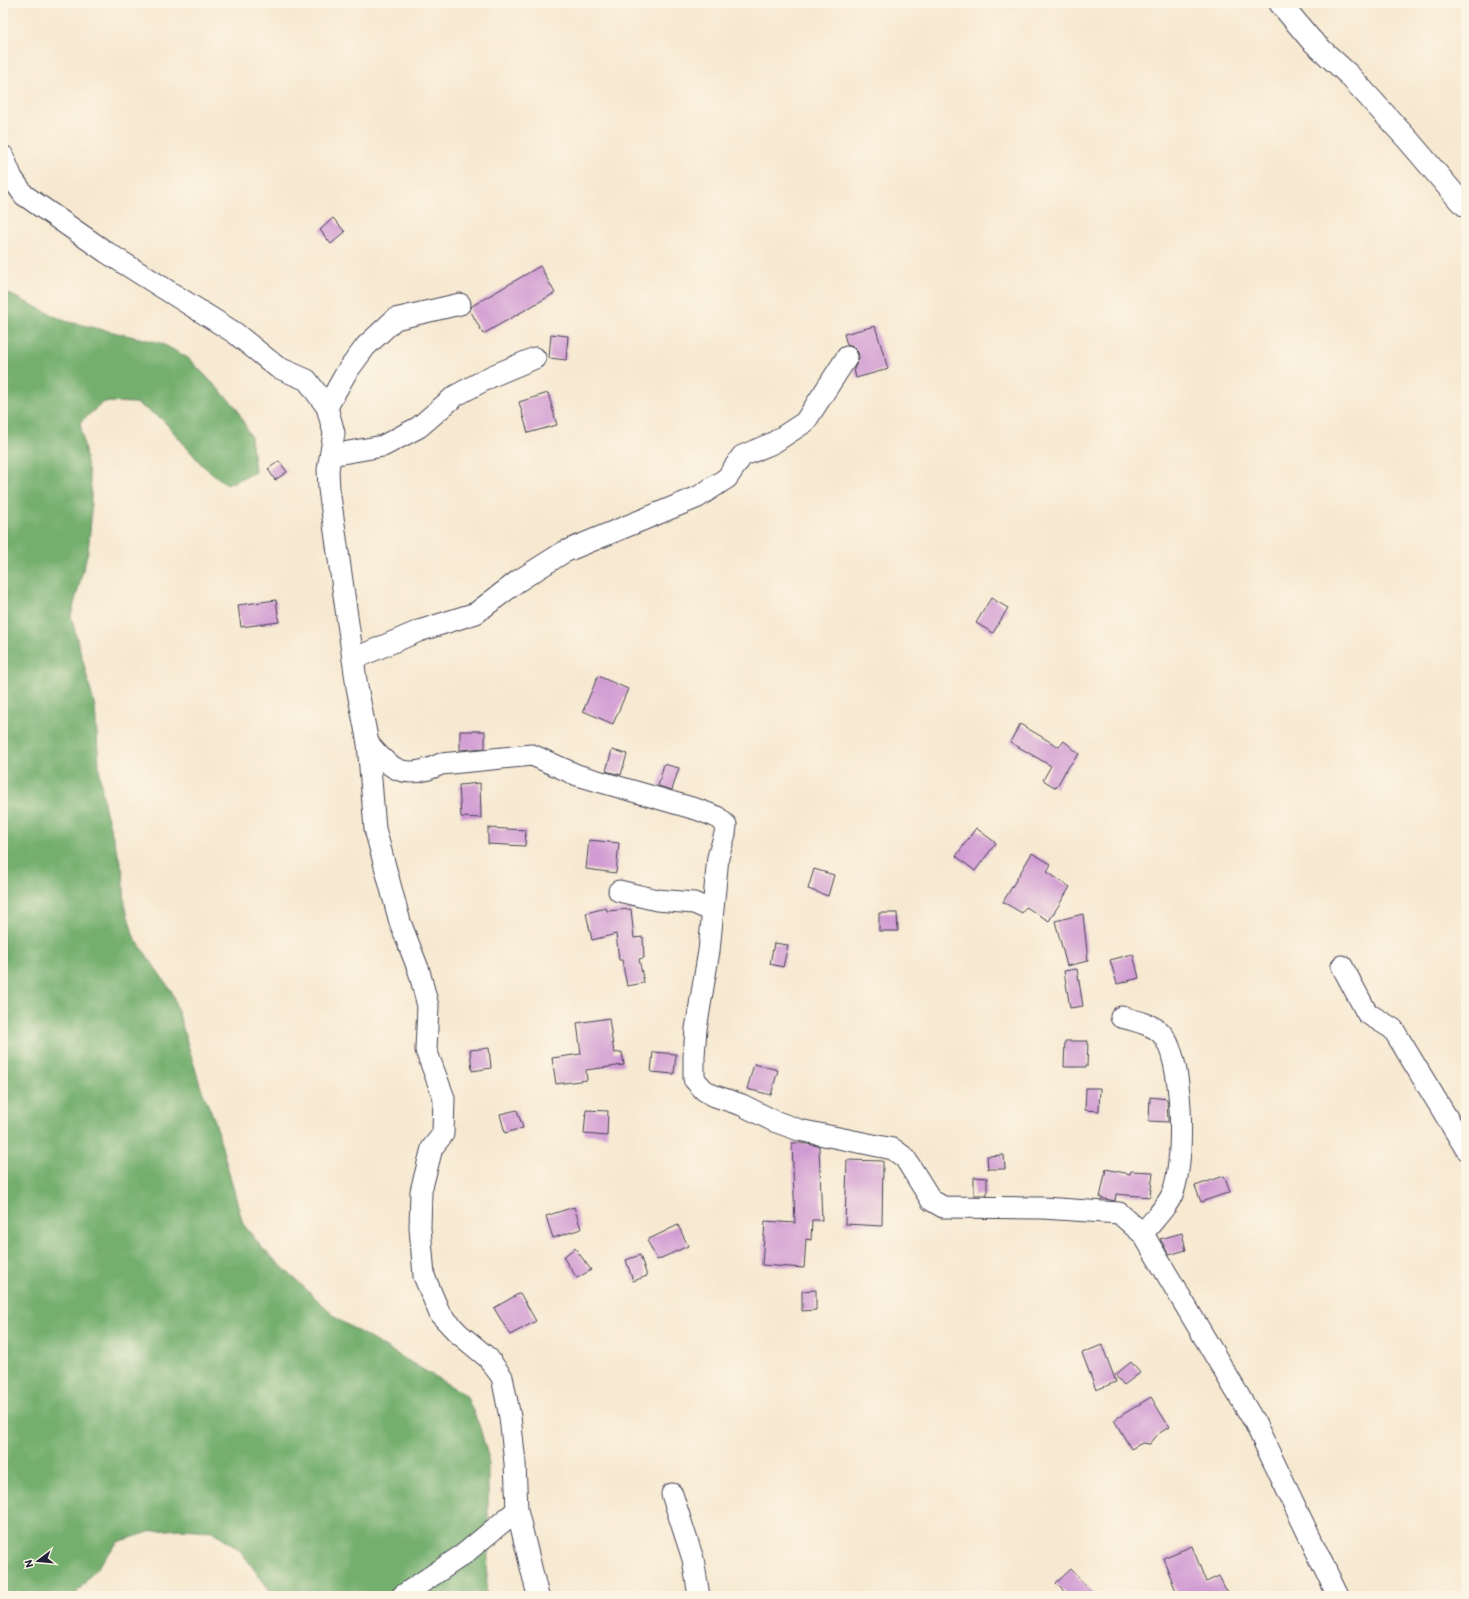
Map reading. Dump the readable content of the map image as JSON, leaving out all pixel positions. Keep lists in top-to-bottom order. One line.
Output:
{"north":"left"}
